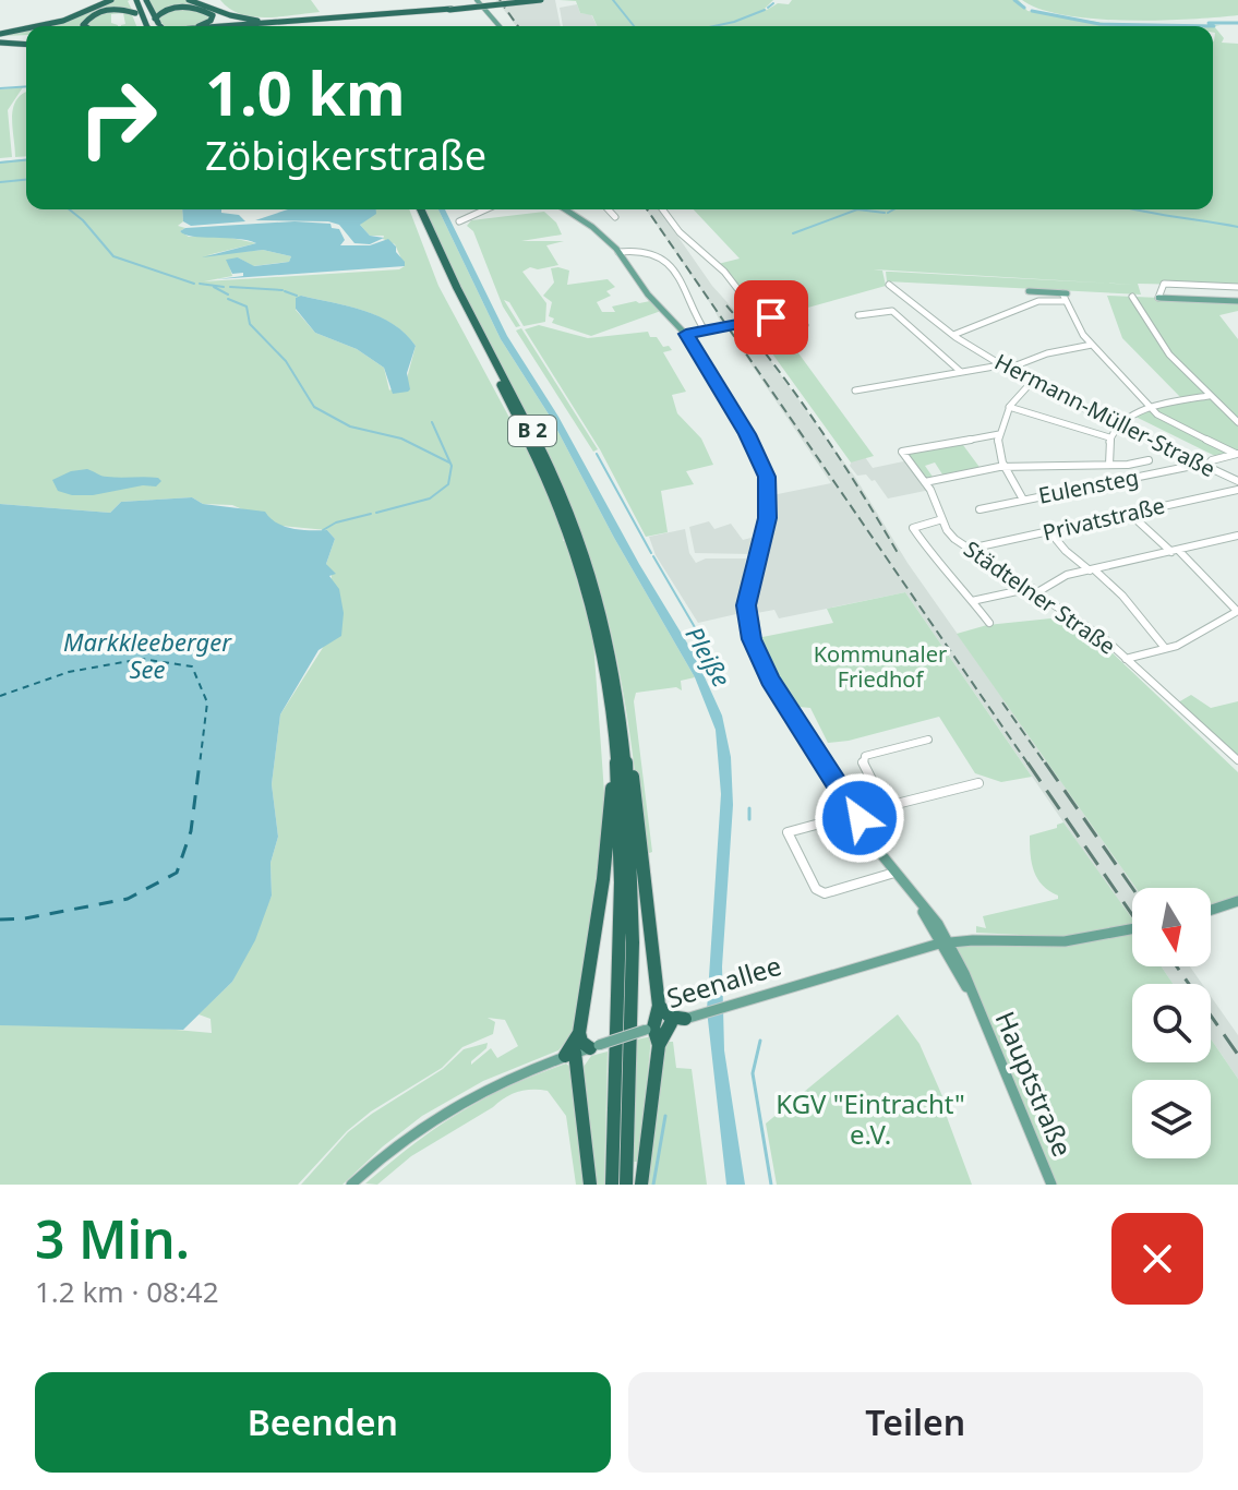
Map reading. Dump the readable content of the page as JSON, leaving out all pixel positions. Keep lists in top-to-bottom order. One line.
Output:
{"streets":{"highway":["B 2"],"main road":["Seenallee","Hauptstraße"],"street":["Hermann-Müller-Straße","Eulensteg","Privatstraße","Städtelner Straße"]},"crossings":[["Hermann-Müller-Straße","Eulensteg"],["Privatstraße","Städtelner Straße"],["Seenallee","Hauptstraße"]],"water":["Markkleeberger See","Pleiße"],"parks":["Kommunaler Friedhof","KGV \"Eintracht\" e.V."],"north":"bottom","page":{"turn":["1.0 km","Zöbigkerstraße"],"heading":["3 Min.","1.2 km · 08:42"],"buttons":["Beenden","Teilen"]}}
